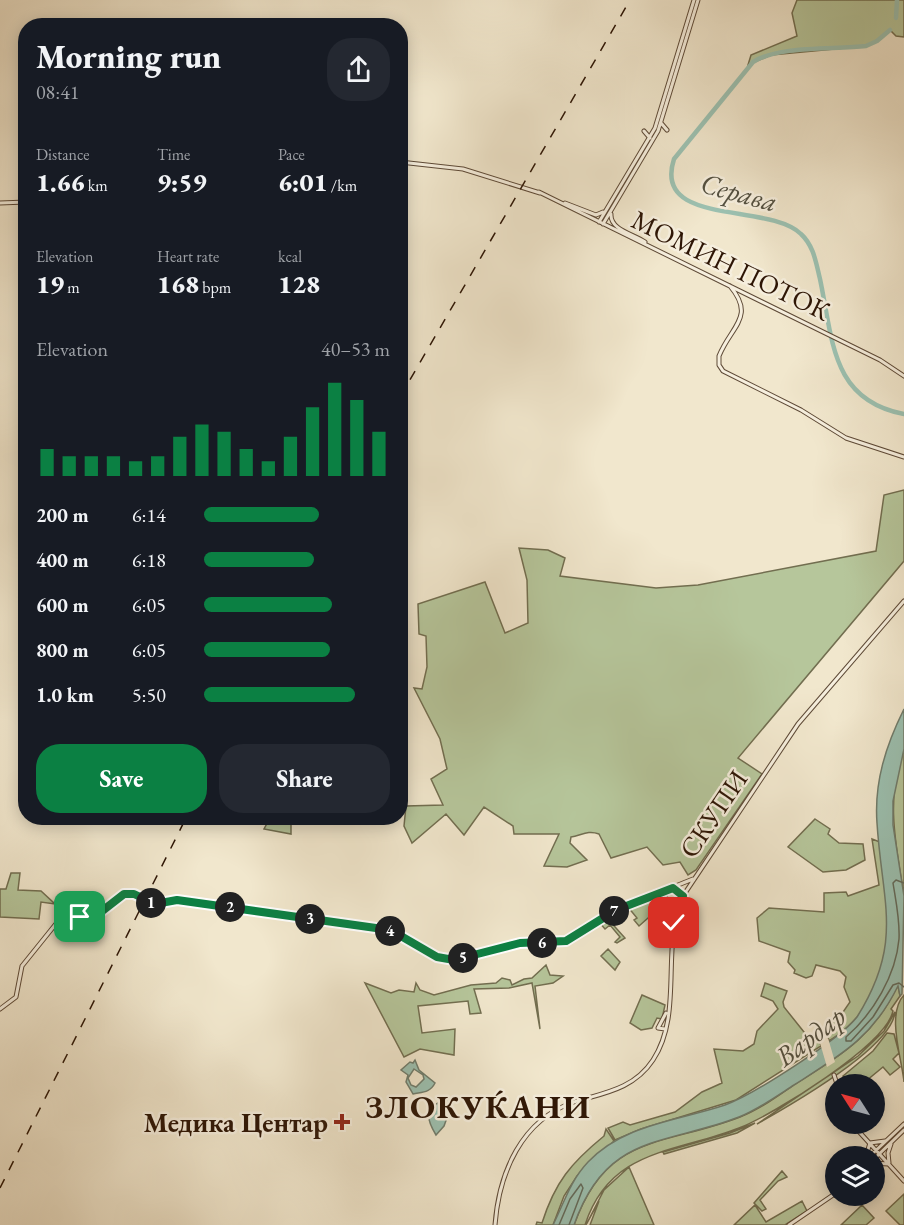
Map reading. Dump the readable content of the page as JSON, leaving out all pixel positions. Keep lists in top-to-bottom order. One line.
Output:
{"streets":{"street":["МОМИН ПОТОК","СКУПИ"]},"districts":["ЗЛОКУЌАНИ"],"water":["Серава","Вардар"],"places":{"health":["Медика Центар"]},"north":"top left","page":{"heading":["Morning run","08:41"],"stats":[["Distance","1.66 km"],["Time","9:59"],["Pace","6:01 /km"],["Elevation","19 m"],["Heart rate","168 bpm"],["kcal","128"]],"chart":["Elevation","40–53 m"],"list":[{"name":"200 m","note":"6:14"},{"name":"400 m","note":"6:18"},{"name":"600 m","note":"6:05"},{"name":"800 m","note":"6:05"},{"name":"1.0 km","note":"5:50"}],"buttons":["Save","Share"],"pins":["1","2","7","3","4","6","5"]}}
